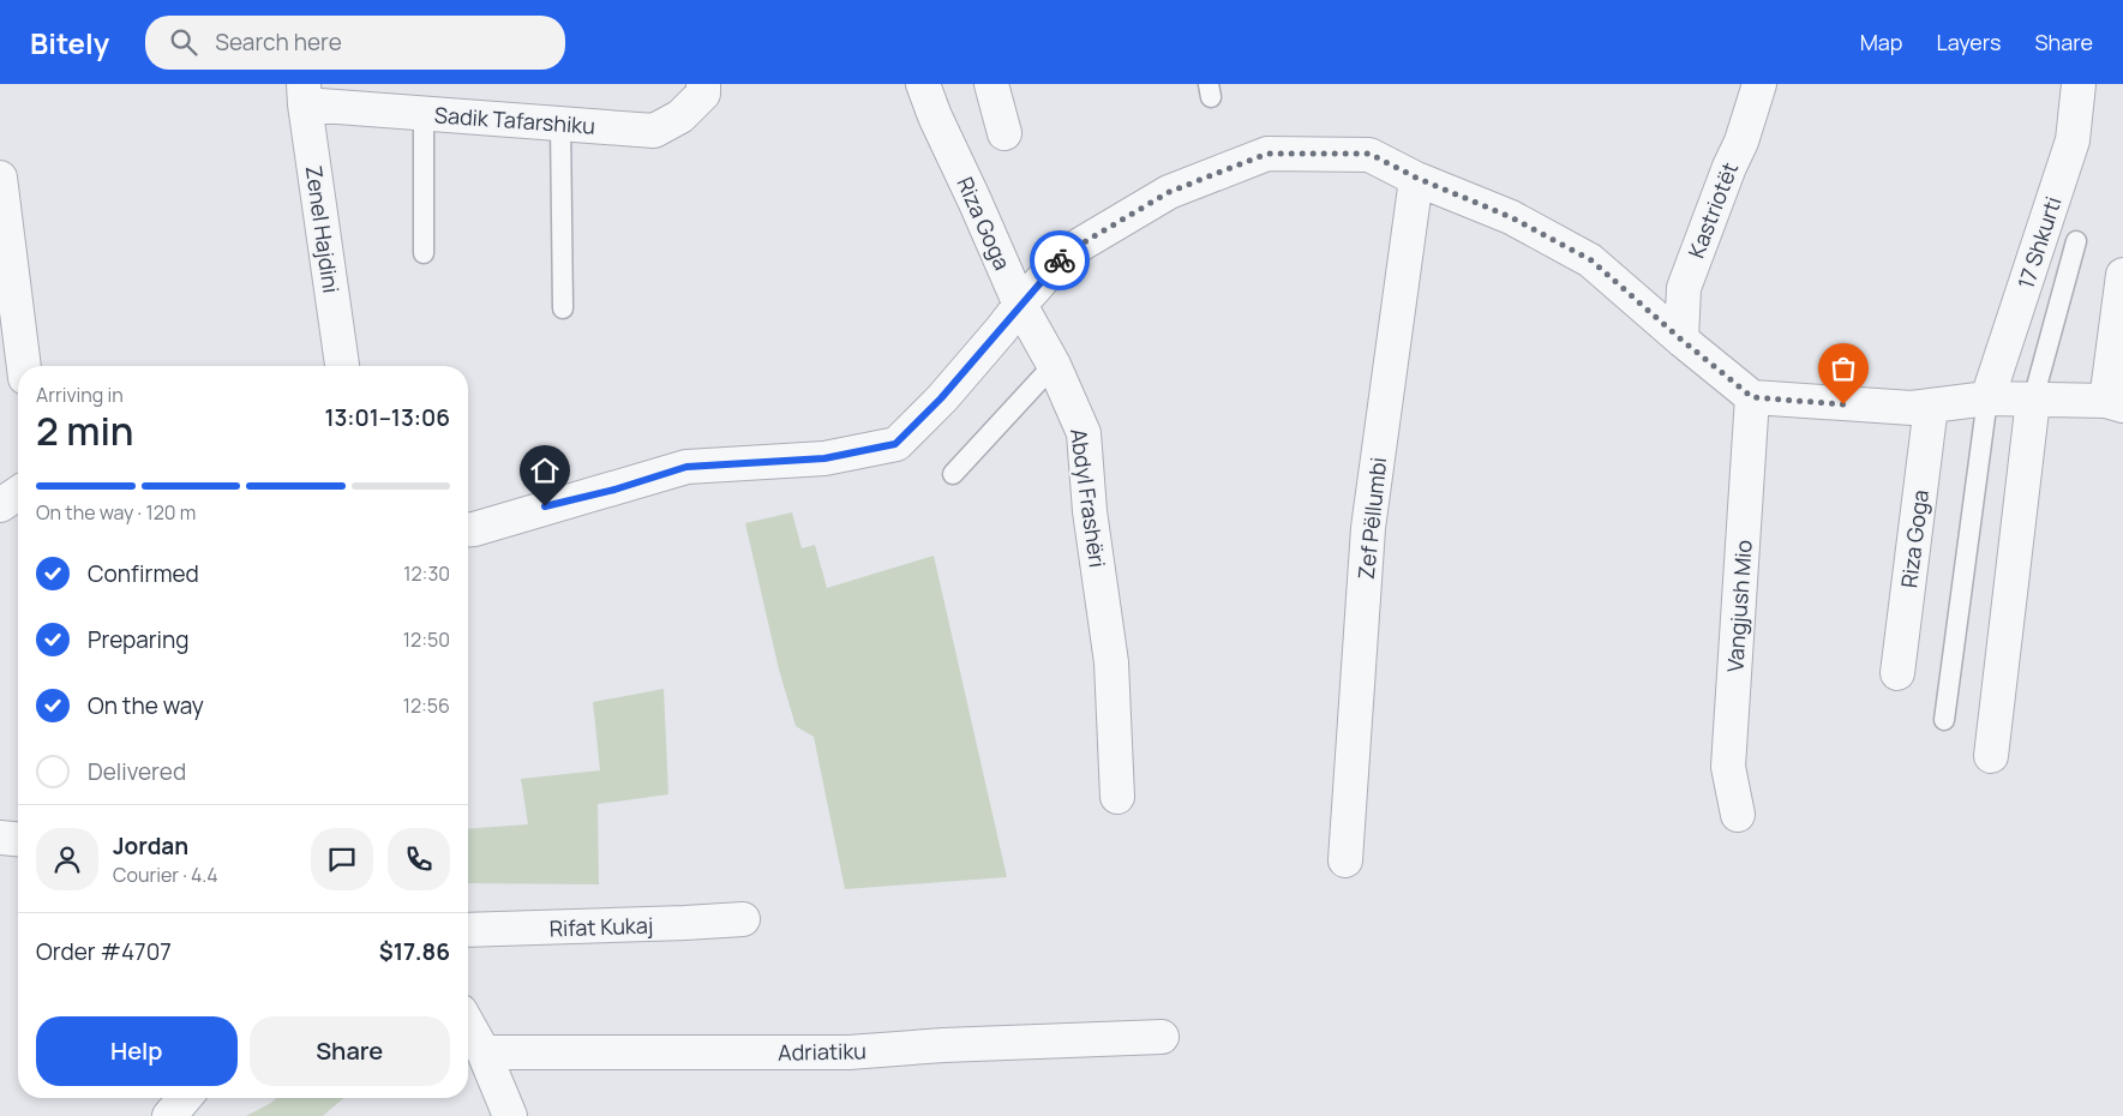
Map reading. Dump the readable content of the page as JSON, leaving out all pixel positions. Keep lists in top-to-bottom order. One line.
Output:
{"streets":{"street":["Sadik Tafarshiku","Kastriotët","Riza Goga","Zenel Hajdini","17 Shkurti","Abdyl Frashëri","Zef Pëllumbi","Vangjush Mio","Rifat Kukaj","Adriatiku"]},"crossings":[["Sadik Tafarshiku","Zenel Hajdini"],["Kastriotët","Riza Goga"],["Riza Goga","Abdyl Frashëri"],["Riza Goga","Zef Pëllumbi"],["Riza Goga","Vangjush Mio"]],"page":{"header":"Bitely","search":"Search here","nav":["Map","Layers","Share"],"heading":["2 min","Arriving in","13:01–13:06"],"panel":["Jordan","Courier · 4.4","Order #4707","$17.86"],"bar":"On the way · 120 m","list":[["Confirmed","12:30"],["Preparing","12:50"],["On the way","12:56"],"Delivered"],"buttons":["Help","Share"]}}
